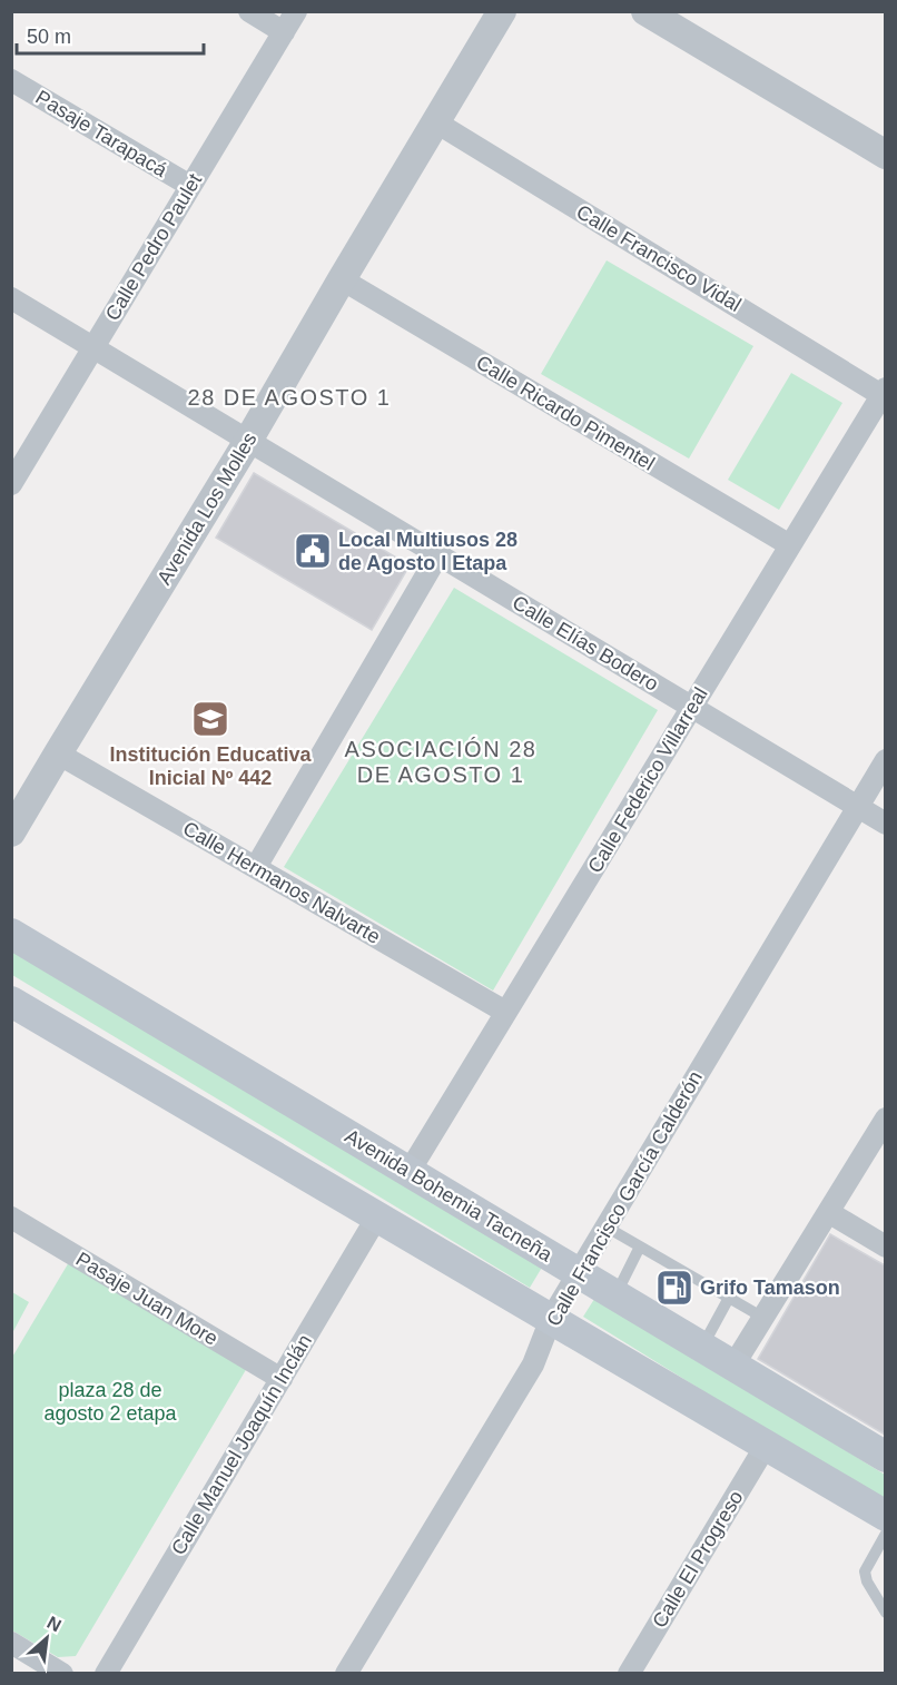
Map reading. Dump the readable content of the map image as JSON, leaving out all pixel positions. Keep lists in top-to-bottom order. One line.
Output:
{"streets":{"main road":["Avenida Bohemia Tacneña"],"street":["Pasaje Tarapacá","Calle Pedro Paulet","Calle Francisco Vidal","Calle Ricardo Pimentel","Avenida Los Molles","Calle Elías Bodero","Calle Federico Villarreal","Calle Hermanos Nalvarte","Calle Francisco García Calderón","Pasaje Juan More","Calle Manuel Joaquín Inclán","Calle El Progreso"]},"crossings":[["Pasaje Tarapacá","Calle Pedro Paulet"],["Calle Pedro Paulet","Calle Elías Bodero"],["Calle Francisco Vidal","Avenida Los Molles"],["Calle Francisco Vidal","Calle Federico Villarreal"],["Calle Ricardo Pimentel","Avenida Los Molles"],["Calle Ricardo Pimentel","Calle Federico Villarreal"],["Avenida Los Molles","Calle Elías Bodero"],["Avenida Los Molles","Calle Hermanos Nalvarte"],["Calle Elías Bodero","Calle Federico Villarreal"],["Calle Elías Bodero","Calle Francisco García Calderón"],["Calle Federico Villarreal","Calle Hermanos Nalvarte"],["Calle Federico Villarreal","Avenida Bohemia Tacneña"],["Avenida Bohemia Tacneña","Calle Francisco García Calderón"],["Pasaje Juan More","Calle Manuel Joaquín Inclán"]],"districts":["28 DE AGOSTO 1","ASOCIACIÓN 28 DE AGOSTO 1"],"parks":["plaza 28 de agosto 2 etapa"],"places":{"public building":["Local Multiusos 28 de Agosto I Etapa"],"school or university":["Institución Educativa Inicial Nº 442"],"fuel station":["Grifo Tamason"]},"scale_bar":"50 m","north":"top right"}
